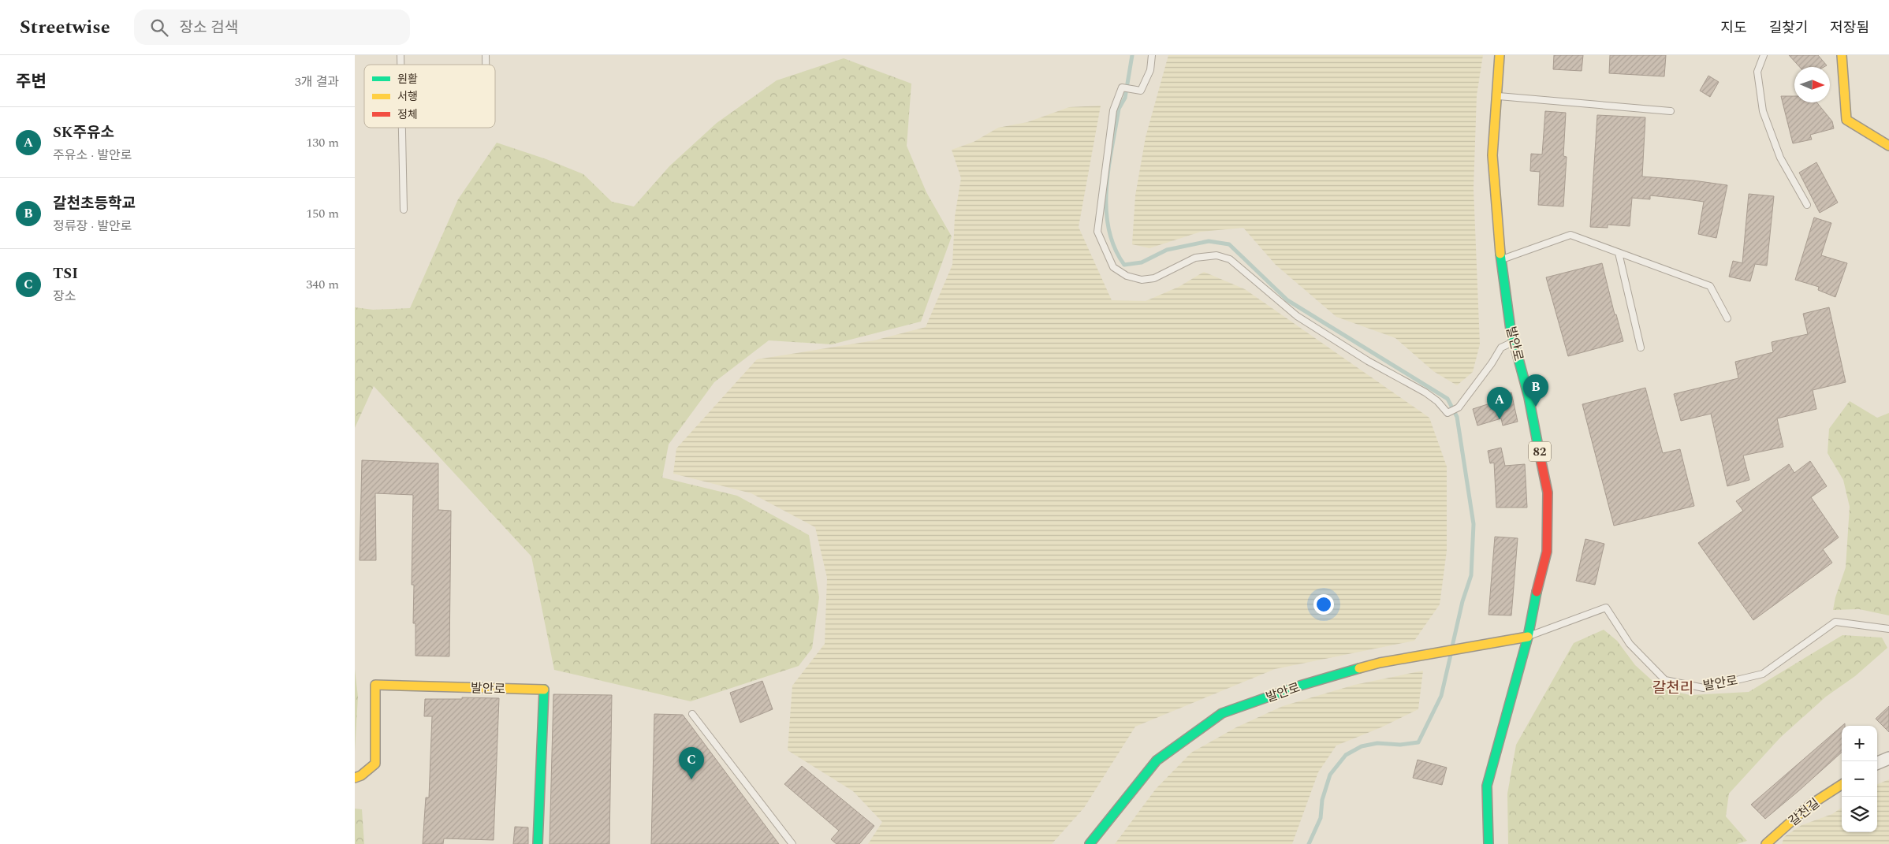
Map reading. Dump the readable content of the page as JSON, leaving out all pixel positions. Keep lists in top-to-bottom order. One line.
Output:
{"streets":{"street":["발안로","82","갈천길"]},"districts":["갈천리"],"legend":["원활","서행","정체"],"north":"right","page":{"header":"Streetwise","search":"장소 검색","nav":["지도","길찾기","저장됨"],"heading":["주변","3개 결과"],"list":[{"mark":"A","name":"SK주유소","note":"주유소 · 발안로","value":"130 m"},{"mark":"B","name":"갈천초등학교","note":"정류장 · 발안로","value":"150 m"},{"mark":"C","name":"TSI","note":"장소","value":"340 m"}],"pins":["B","A","C"],"map_buttons":["+","−"]}}
